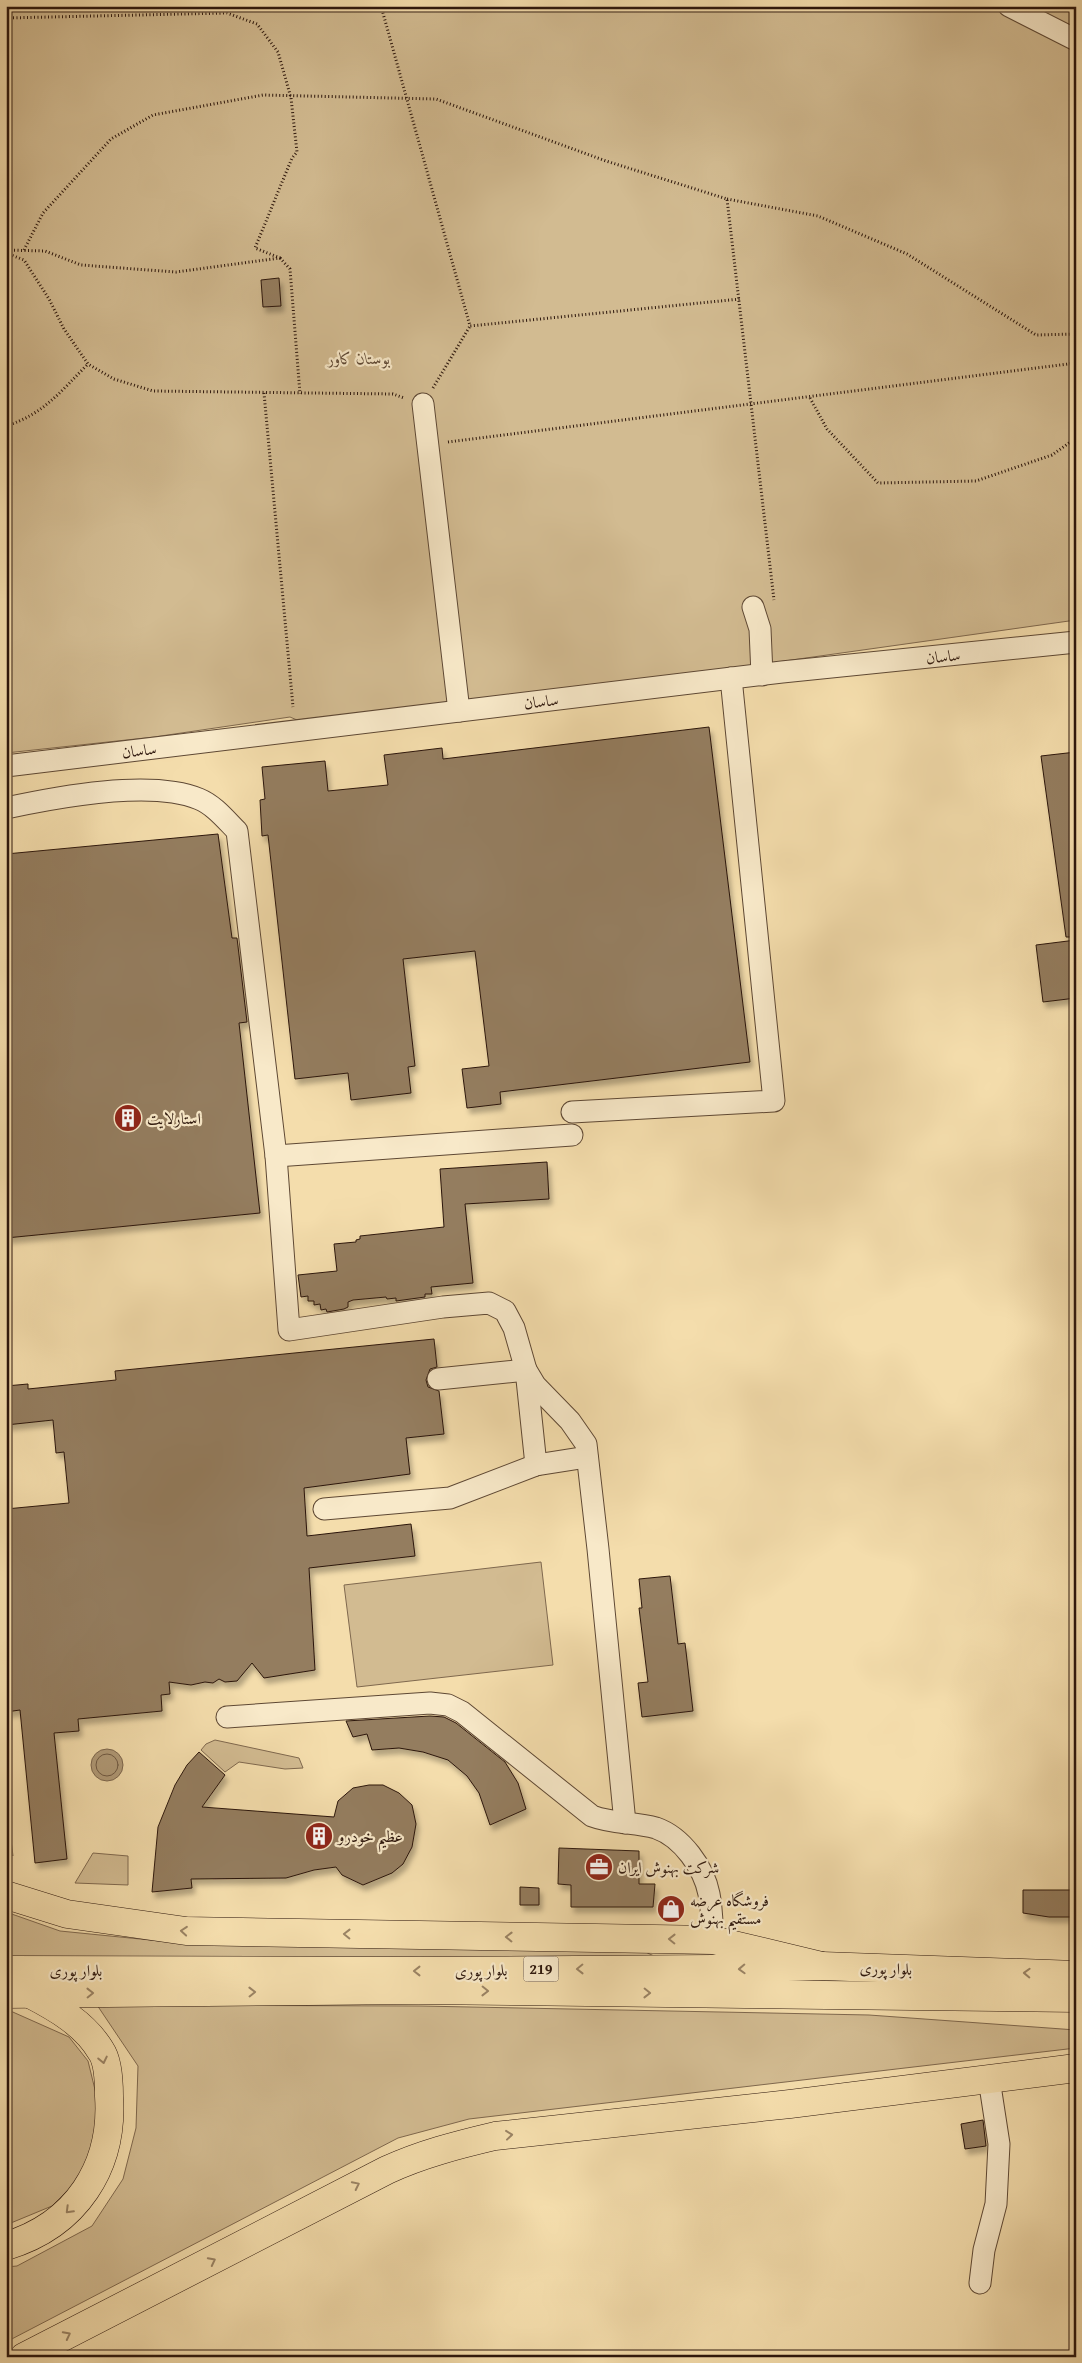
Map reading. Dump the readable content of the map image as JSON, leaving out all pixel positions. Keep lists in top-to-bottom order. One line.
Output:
{"streets":{"main road":["بلوار پوری","219"],"street":["ساسان"]},"parks":["بوستان کاور"],"places":{"building":["استارلایت","عظیم خودرو"],"office":["شرکت بهنوش ایران"],"shop":["فروشگاه عرضه مستقیم بهنوش"]}}
